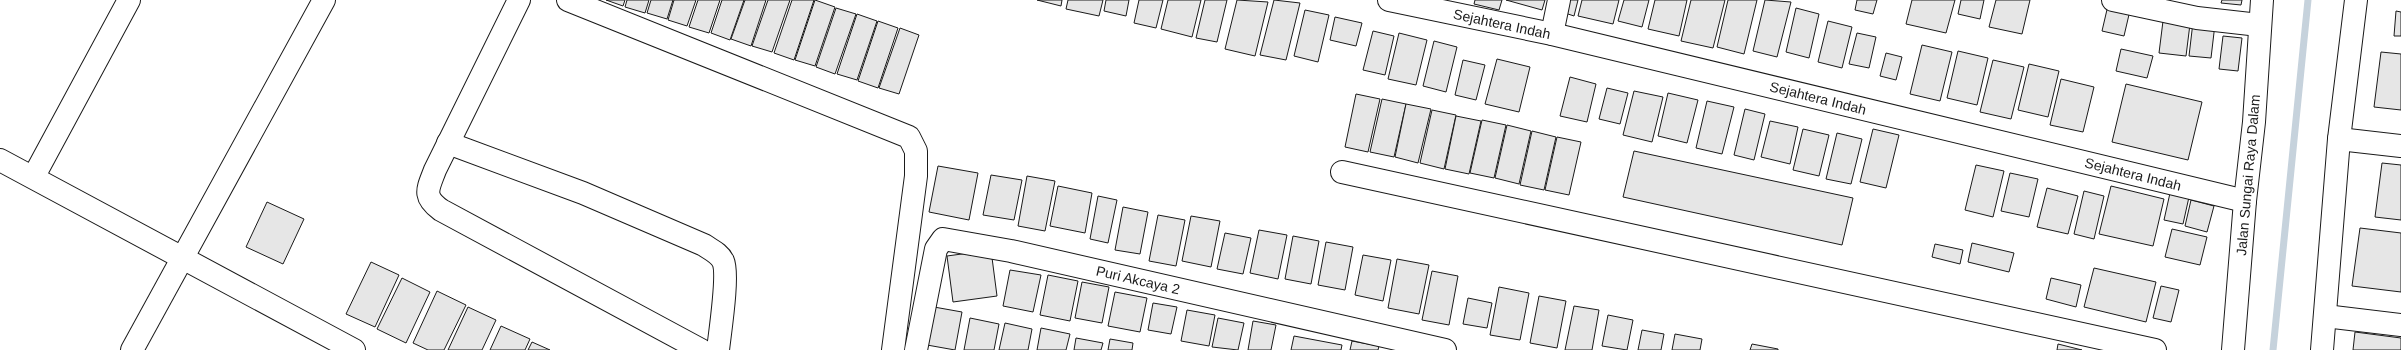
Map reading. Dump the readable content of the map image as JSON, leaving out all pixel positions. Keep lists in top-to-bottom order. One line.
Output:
{"streets":{"street":["Sejahtera Indah","Jalan Sungai Raya Dalam","Puri Akcaya 2"]},"crossings":[["Sejahtera Indah","Jalan Sungai Raya Dalam"]]}
